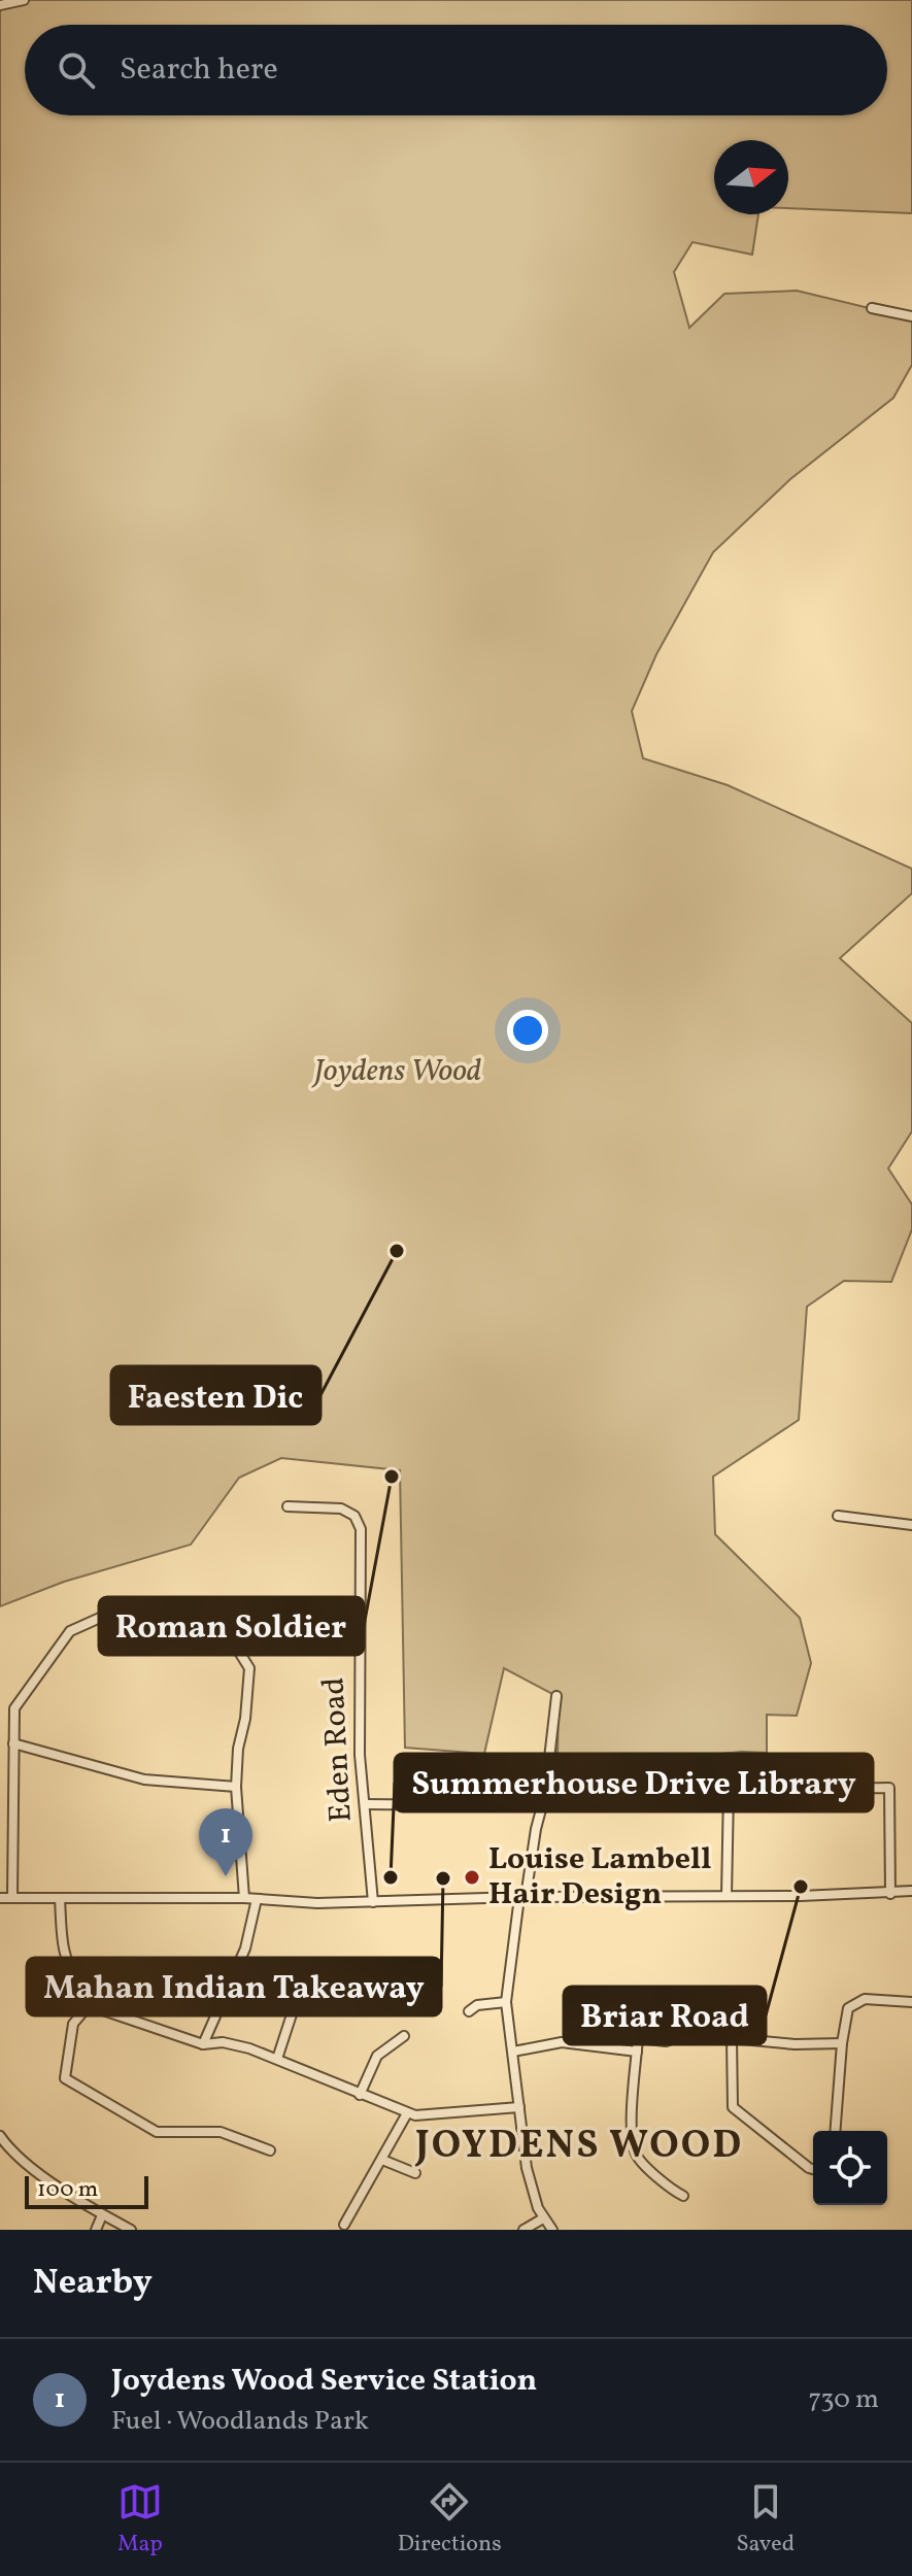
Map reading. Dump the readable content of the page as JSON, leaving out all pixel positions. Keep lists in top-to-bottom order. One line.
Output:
{"streets":{"street":["Eden Road"]},"districts":["JOYDENS WOOD"],"parks":["Joydens Wood"],"places":["Faesten Dic","Roman Soldier","Summerhouse Drive Library","Louise Lambell Hair Design","Mahan Indian Takeaway","Briar Road"],"scale_bar":"100 m","north":"right","page":{"search":"Search here","pins":"1","scale":"100 m","heading":"Nearby","list":[{"mark":"1","name":"Joydens Wood Service Station","note":"Fuel · Woodlands Park","value":"730 m"}],"nav":["Map","Directions","Saved"]}}
